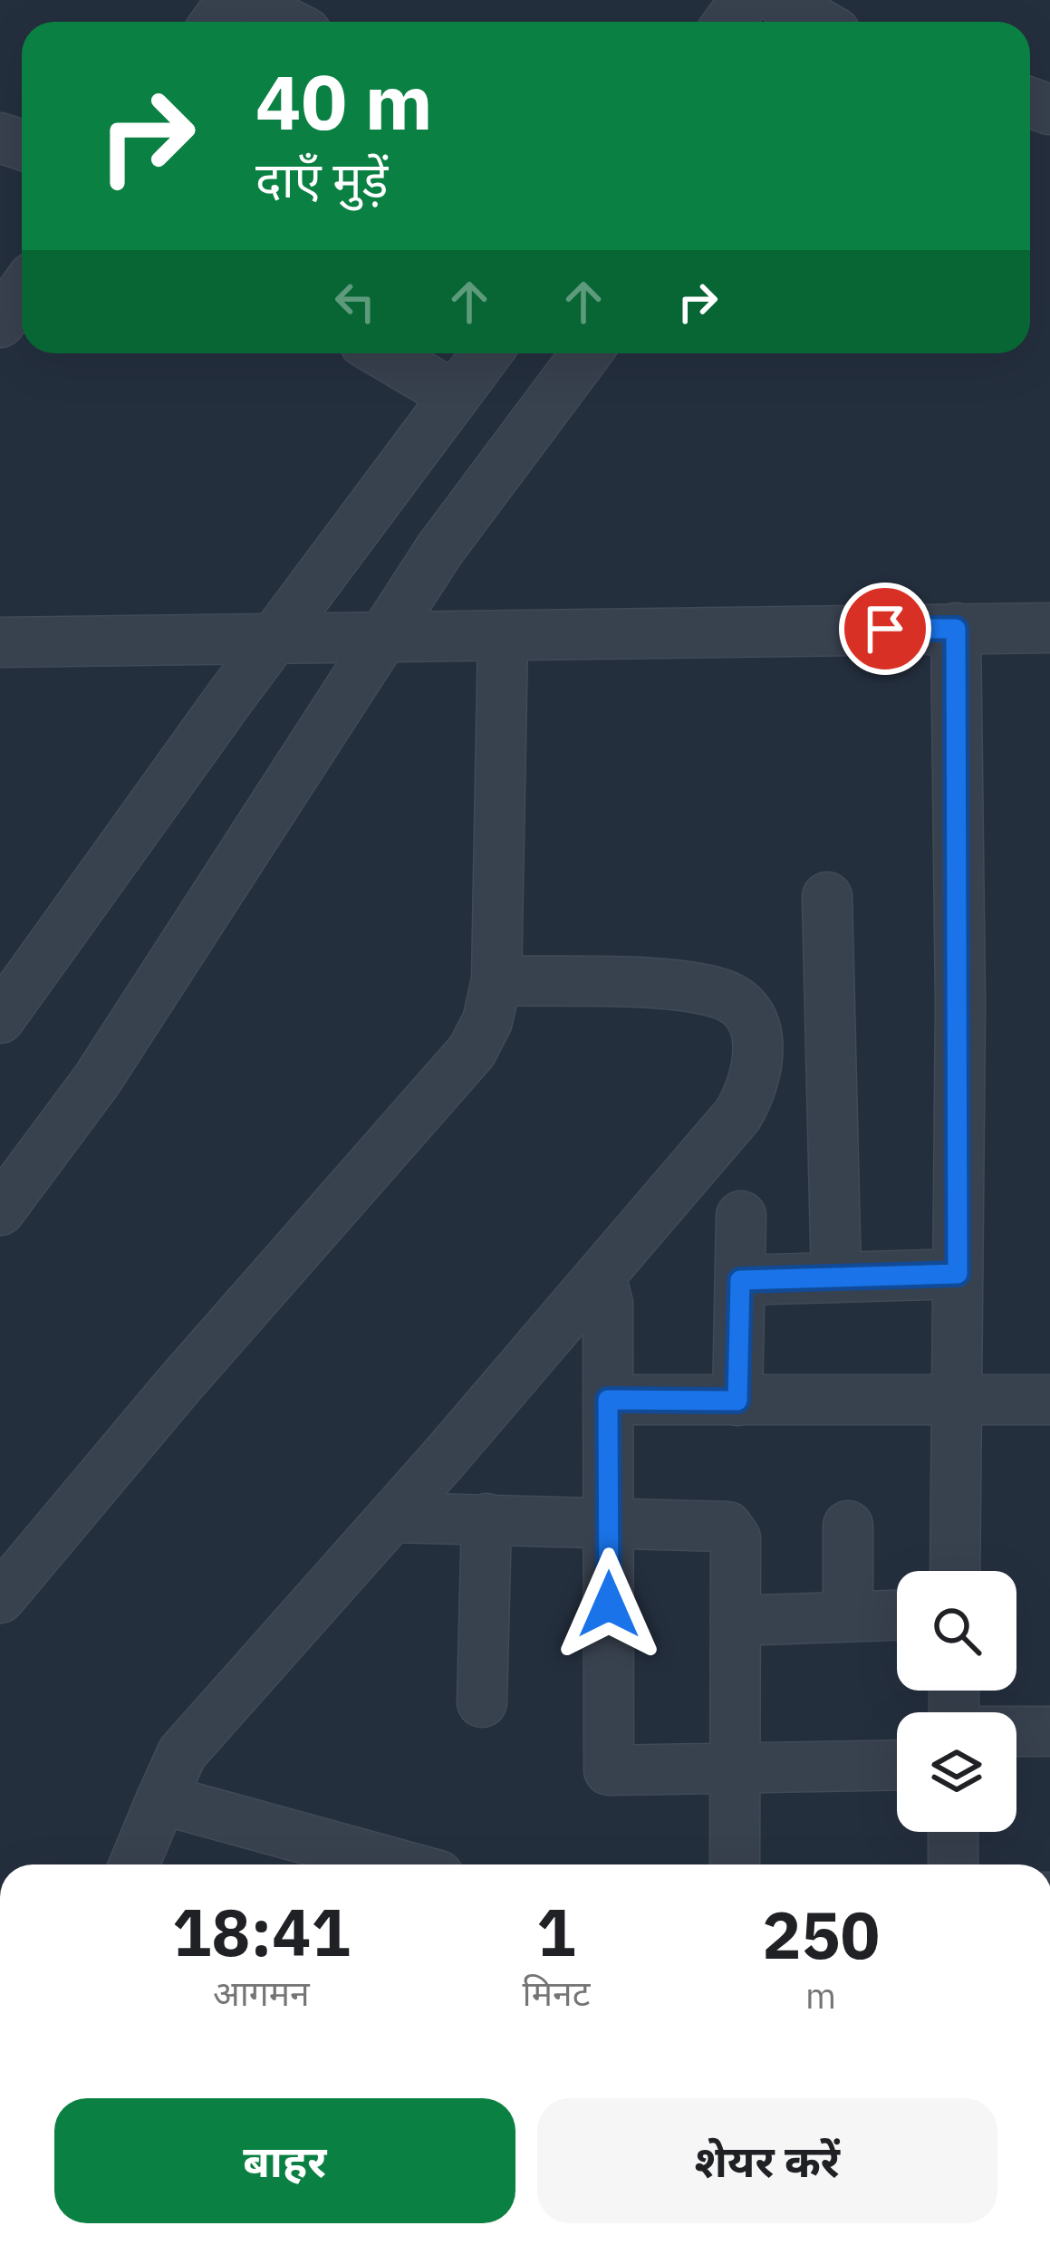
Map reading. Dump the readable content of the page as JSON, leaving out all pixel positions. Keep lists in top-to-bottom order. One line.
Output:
{"page":{"turn":["40 m","दाएँ मुड़ें"],"eta":["18:41","आगमन","1","मिनट","250","m"],"buttons":["बाहर","शेयर करें"]}}
